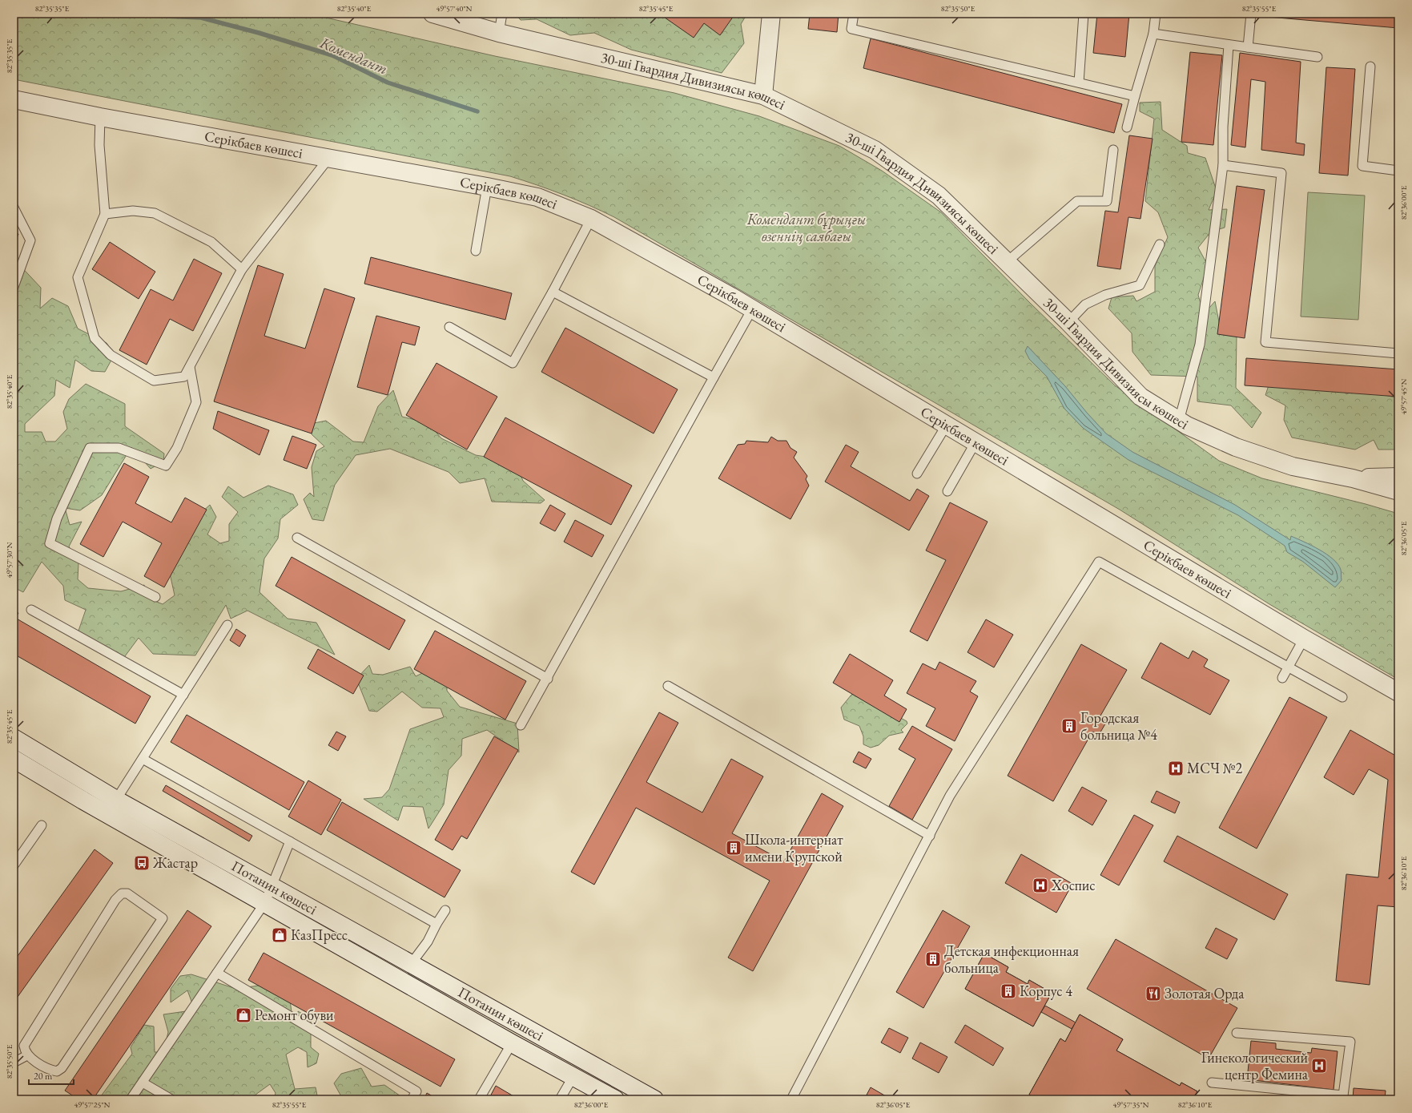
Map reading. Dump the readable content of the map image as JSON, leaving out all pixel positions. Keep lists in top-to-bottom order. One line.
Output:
{"streets":{"street":["30-ші Гвардия Дивизиясы көшесі","Серікбаев көшесі","Потанин көшесі"]},"water":["Комендант"],"parks":["Комендант бұрыңғы өзеннің саябағы"],"places":{"building":["Городская больница №4","Школа-интернат имени Крупской","Детская инфекционная больница","Корпус 4"],"hospital":["МСЧ №2","Хоспис","Гинекологический центр Фемина"],"bus stop":["Жастар"],"shop":["КазПресс","Ремонт обуви"],"restaurant":["Золотая Орда"]},"scale_bar":"20 m","coordinates":["82°35'35\"E","82°35'40\"E","49°57'40\"N","82°35'45\"E","82°35'50\"E","82°35'55\"E","82°36'00\"E","49°57'45\"N","82°36'05\"E","49°57'30\"N","82°36'10\"E","49°57'25\"N","49°57'35\"N"]}
